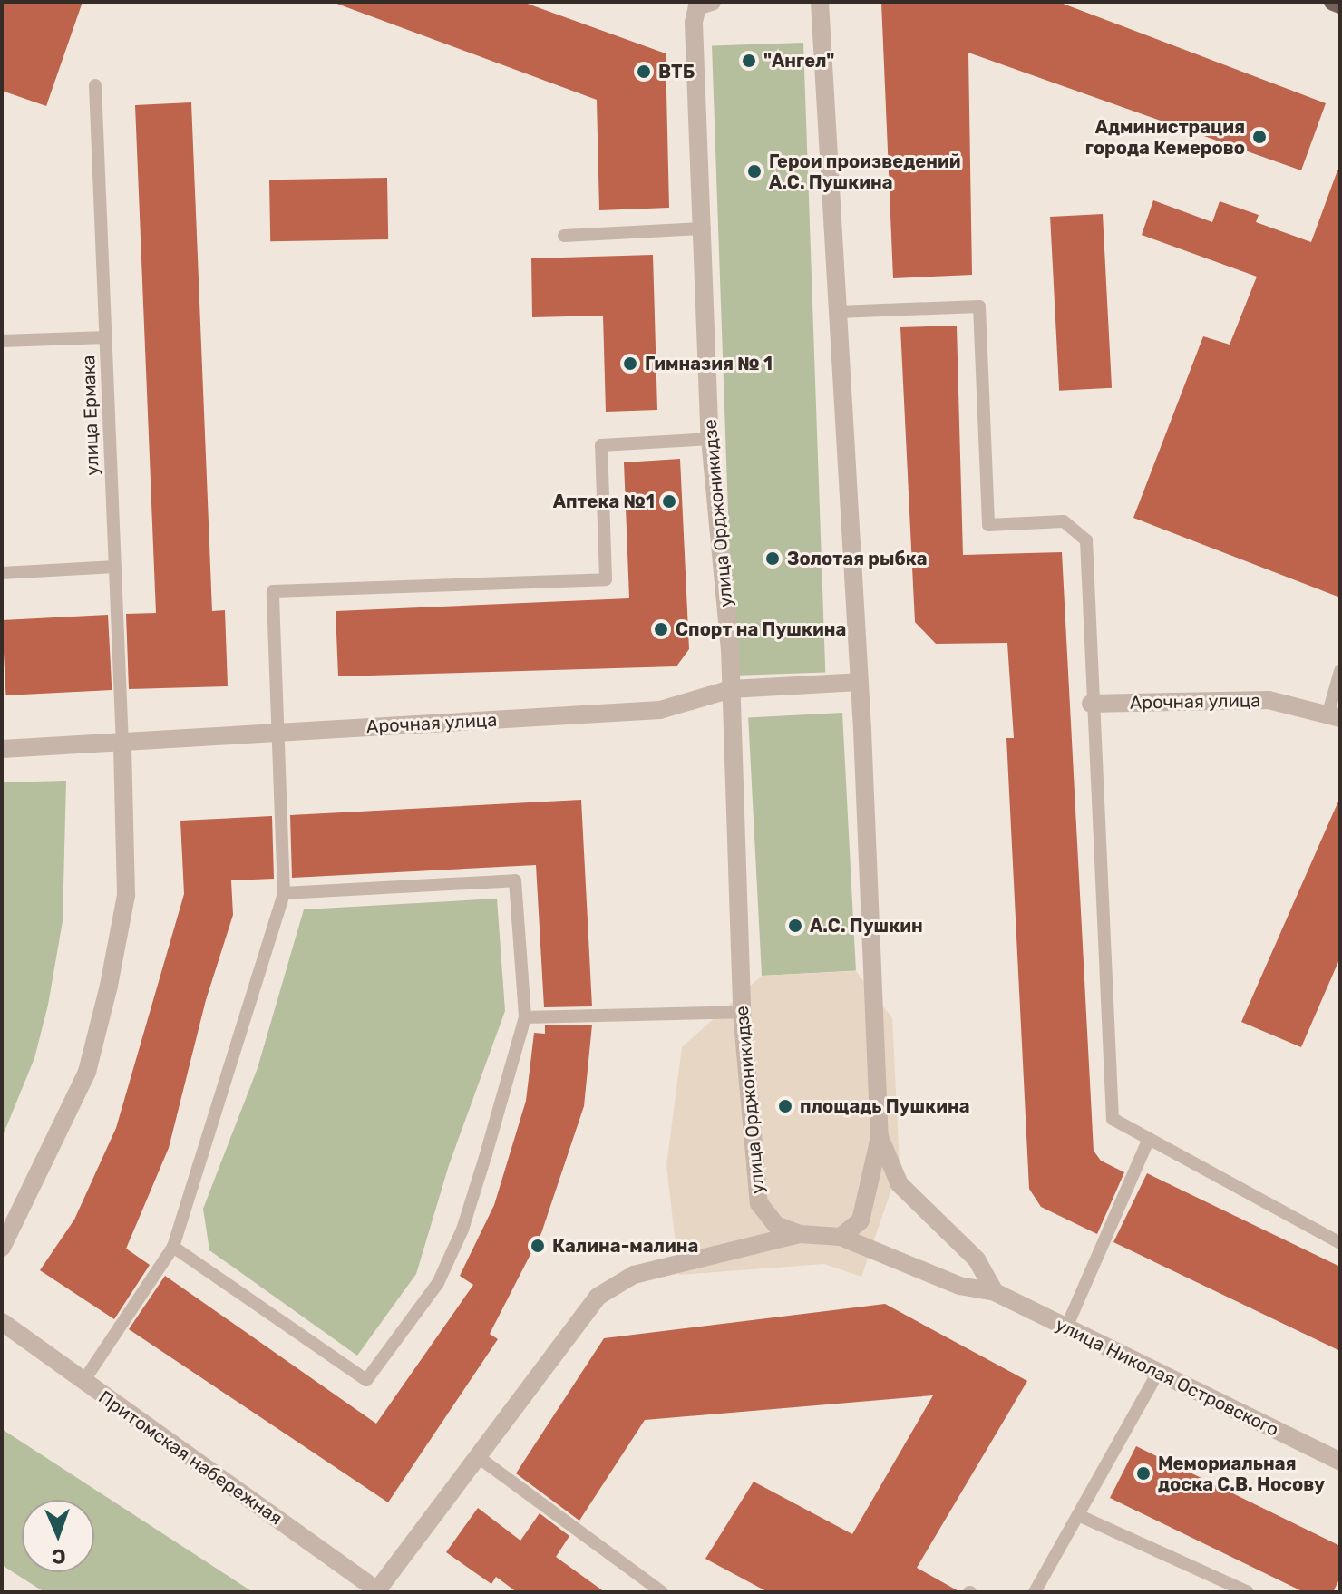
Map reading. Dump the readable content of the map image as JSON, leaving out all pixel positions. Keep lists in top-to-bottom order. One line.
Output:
{"streets":{"street":["улица Орджоникидзе","Арочная улица","улица Николая Островского","Притомская набережная"],"lane":["улица Ермака"]},"crossings":[["улица Ермака","Арочная улица"],["улица Орджоникидзе","Арочная улица"],["улица Орджоникидзе","улица Николая Островского"]],"places":["\"Ангел\"","ВТБ","Администрация города Кемерово","Герои произведений А.С. Пушкина","Гимназия № 1","Аптека №1","Золотая рыбка","Спорт на Пушкина","А.С. Пушкин","площадь Пушкина","Калина-малина","Мемориальная доска С.В. Носову"],"north":"bottom"}
